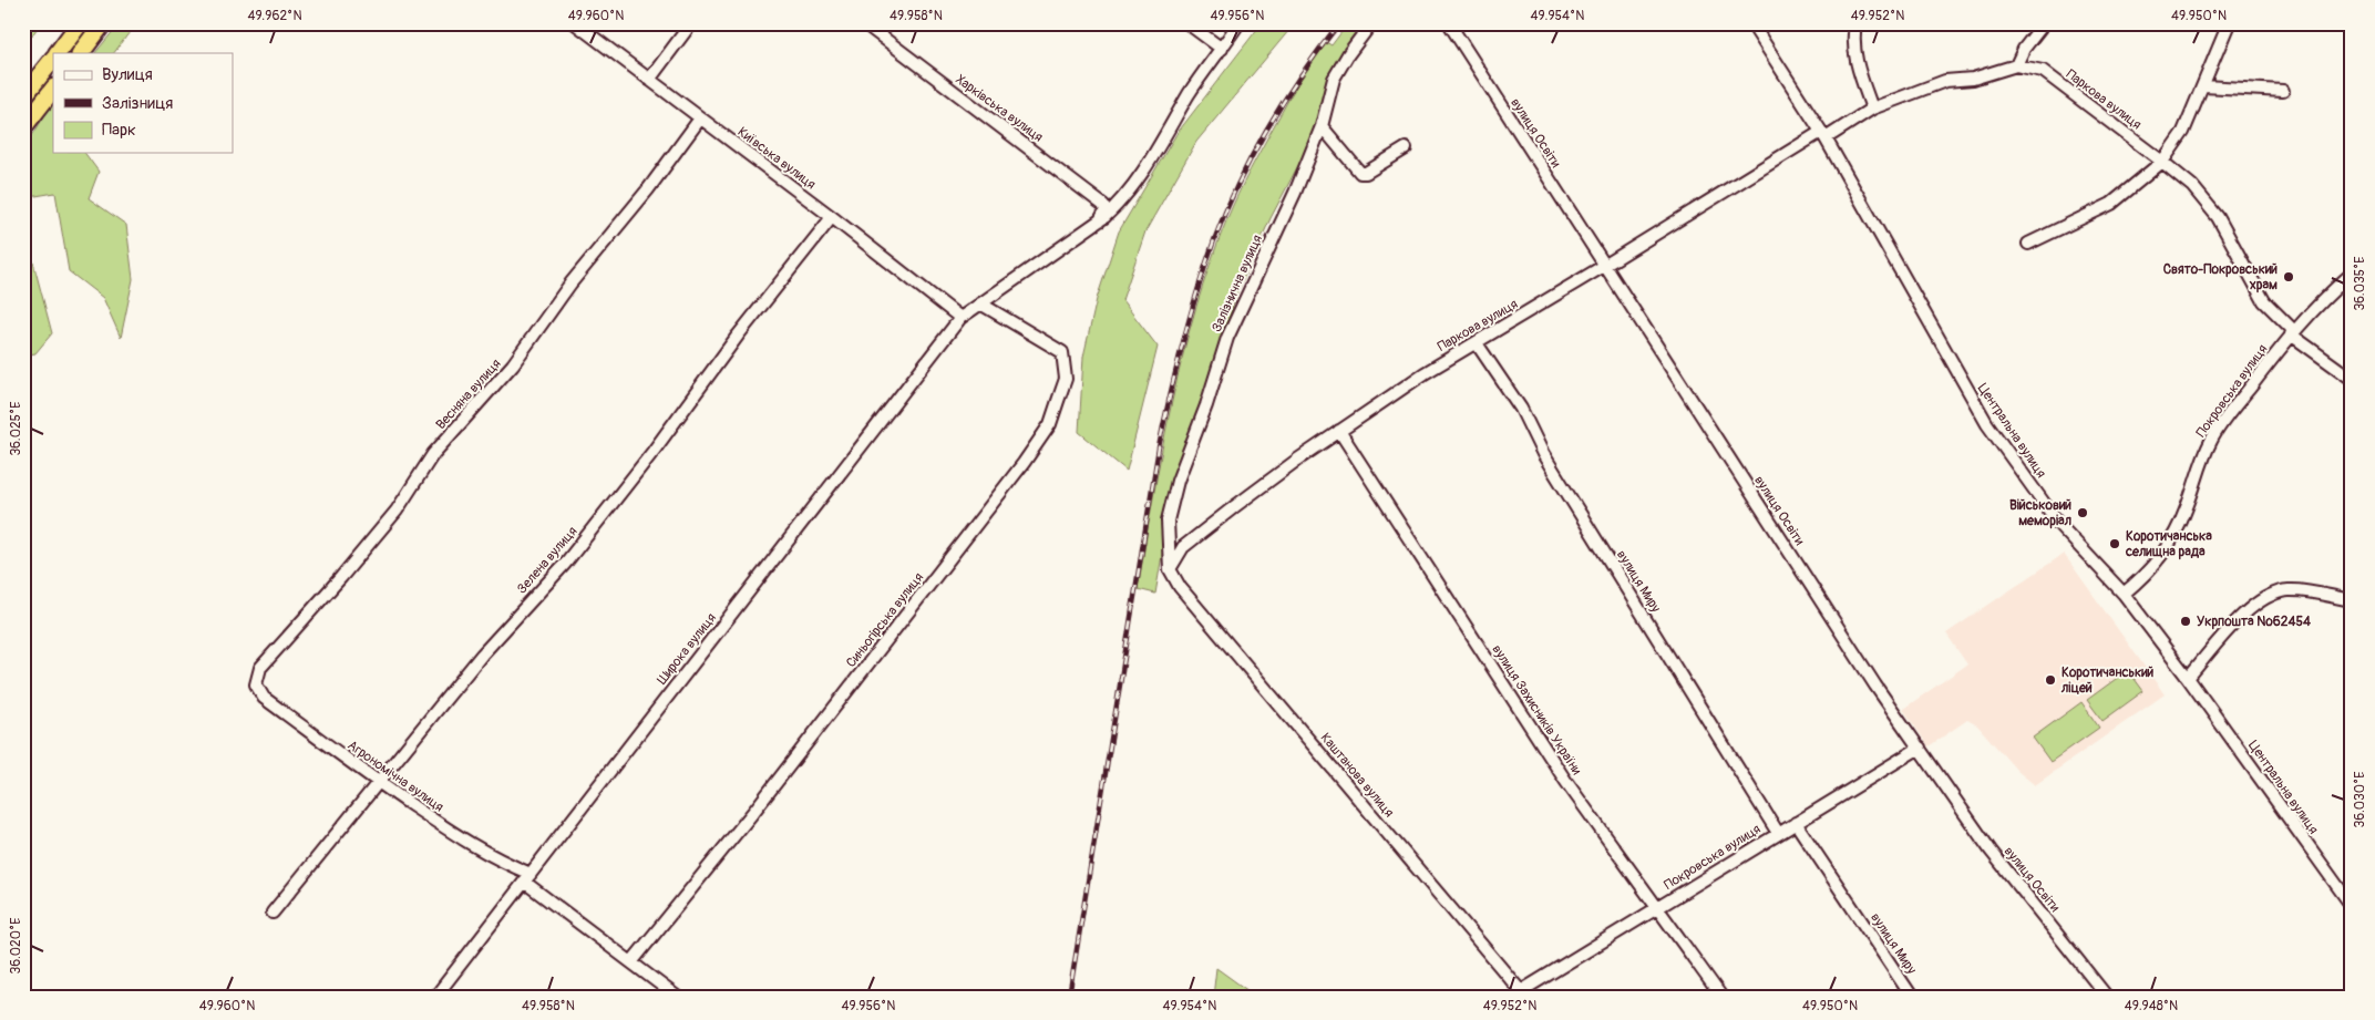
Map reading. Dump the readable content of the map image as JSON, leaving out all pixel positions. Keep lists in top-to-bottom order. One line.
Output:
{"streets":{"street":["Паркова вулиця","Харківська вулиця","вулиця Освіти","Київська вулиця","Залізнична вулиця","Покровська вулиця","Весняна вулиця","Центральна вулиця","Зелена вулиця","вулиця Миру","Синьогірська вулиця","Широка вулиця","вулиця Захисників України","Каштанова вулиця","Агрономічна вулиця"]},"crossings":[["Паркова вулиця","вулиця Освіти"],["Паркова вулиця","Залізнична вулиця"],["Паркова вулиця","Покровська вулиця"],["Паркова вулиця","Центральна вулиця"],["Паркова вулиця","вулиця Миру"],["Паркова вулиця","вулиця Захисників України"],["Паркова вулиця","Каштанова вулиця"],["Харківська вулиця","Широка вулиця"],["вулиця Освіти","Покровська вулиця"],["Київська вулиця","Весняна вулиця"],["Київська вулиця","Зелена вулиця"],["Київська вулиця","Широка вулиця"],["Залізнична вулиця","Каштанова вулиця"],["Покровська вулиця","Центральна вулиця"],["Покровська вулиця","вулиця Миру"],["Покровська вулиця","вулиця Захисників України"],["Покровська вулиця","Каштанова вулиця"],["Весняна вулиця","Агрономічна вулиця"],["Зелена вулиця","Агрономічна вулиця"],["Синьогірська вулиця","Широка вулиця"],["Синьогірська вулиця","Агрономічна вулиця"],["Широка вулиця","Агрономічна вулиця"]],"places":["Свято-Покровський храм","Військовий меморіал","Коротичанська селищна рада","Укрпошта №62454","Коротичанський ліцей"],"legend":["Вулиця","Залізниця","Парк"],"coordinates":["49.962°N","49.960°N","49.958°N","49.956°N","49.954°N","49.952°N","49.950°N","36.035°E","36.025°E","36.030°E","36.020°E","49.948°N"]}
